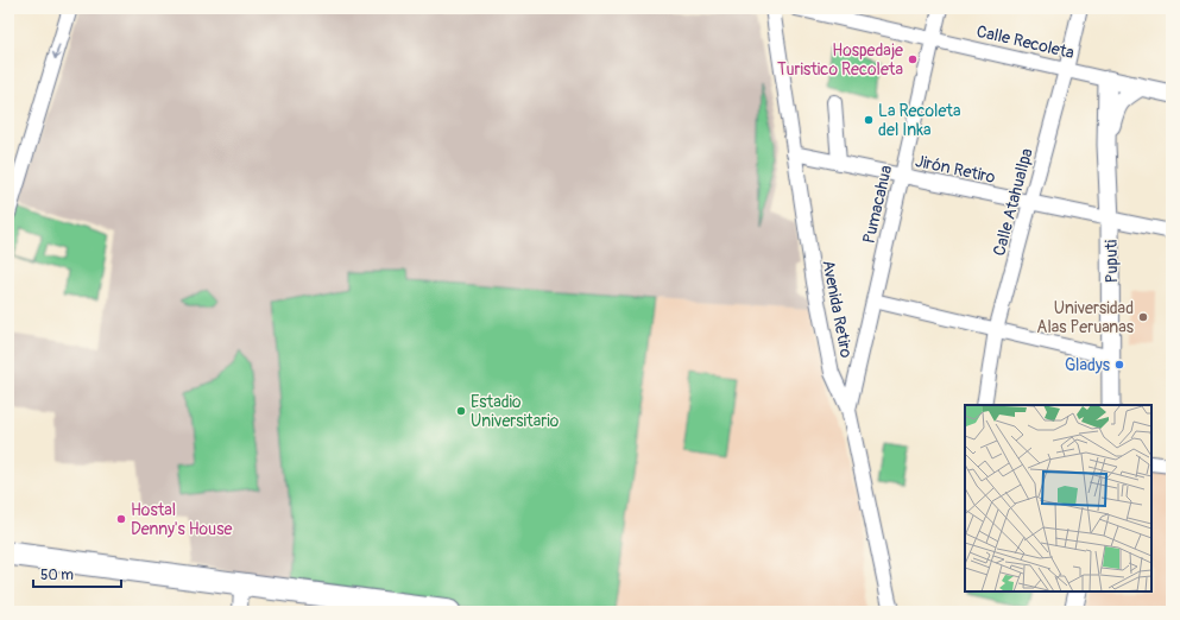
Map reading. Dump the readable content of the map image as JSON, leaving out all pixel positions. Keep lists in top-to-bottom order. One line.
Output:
{"streets":{"street":["Calle Recoleta","Jirón Retiro","Calle Atahuallpa","Pumacahua","Puputi","Avenida Retiro"]},"crossings":[["Calle Recoleta","Calle Atahuallpa"],["Calle Recoleta","Pumacahua"],["Calle Recoleta","Puputi"],["Jirón Retiro","Calle Atahuallpa"],["Jirón Retiro","Pumacahua"],["Jirón Retiro","Puputi"],["Jirón Retiro","Avenida Retiro"],["Pumacahua","Avenida Retiro"]],"places":["Hospedaje Turistico Recoleta","La Recoleta del Inka","Universidad Alas Peruanas","Gladys","Estadio Universitario","Hostal Denny's House"],"scale_bar":"50 m"}
